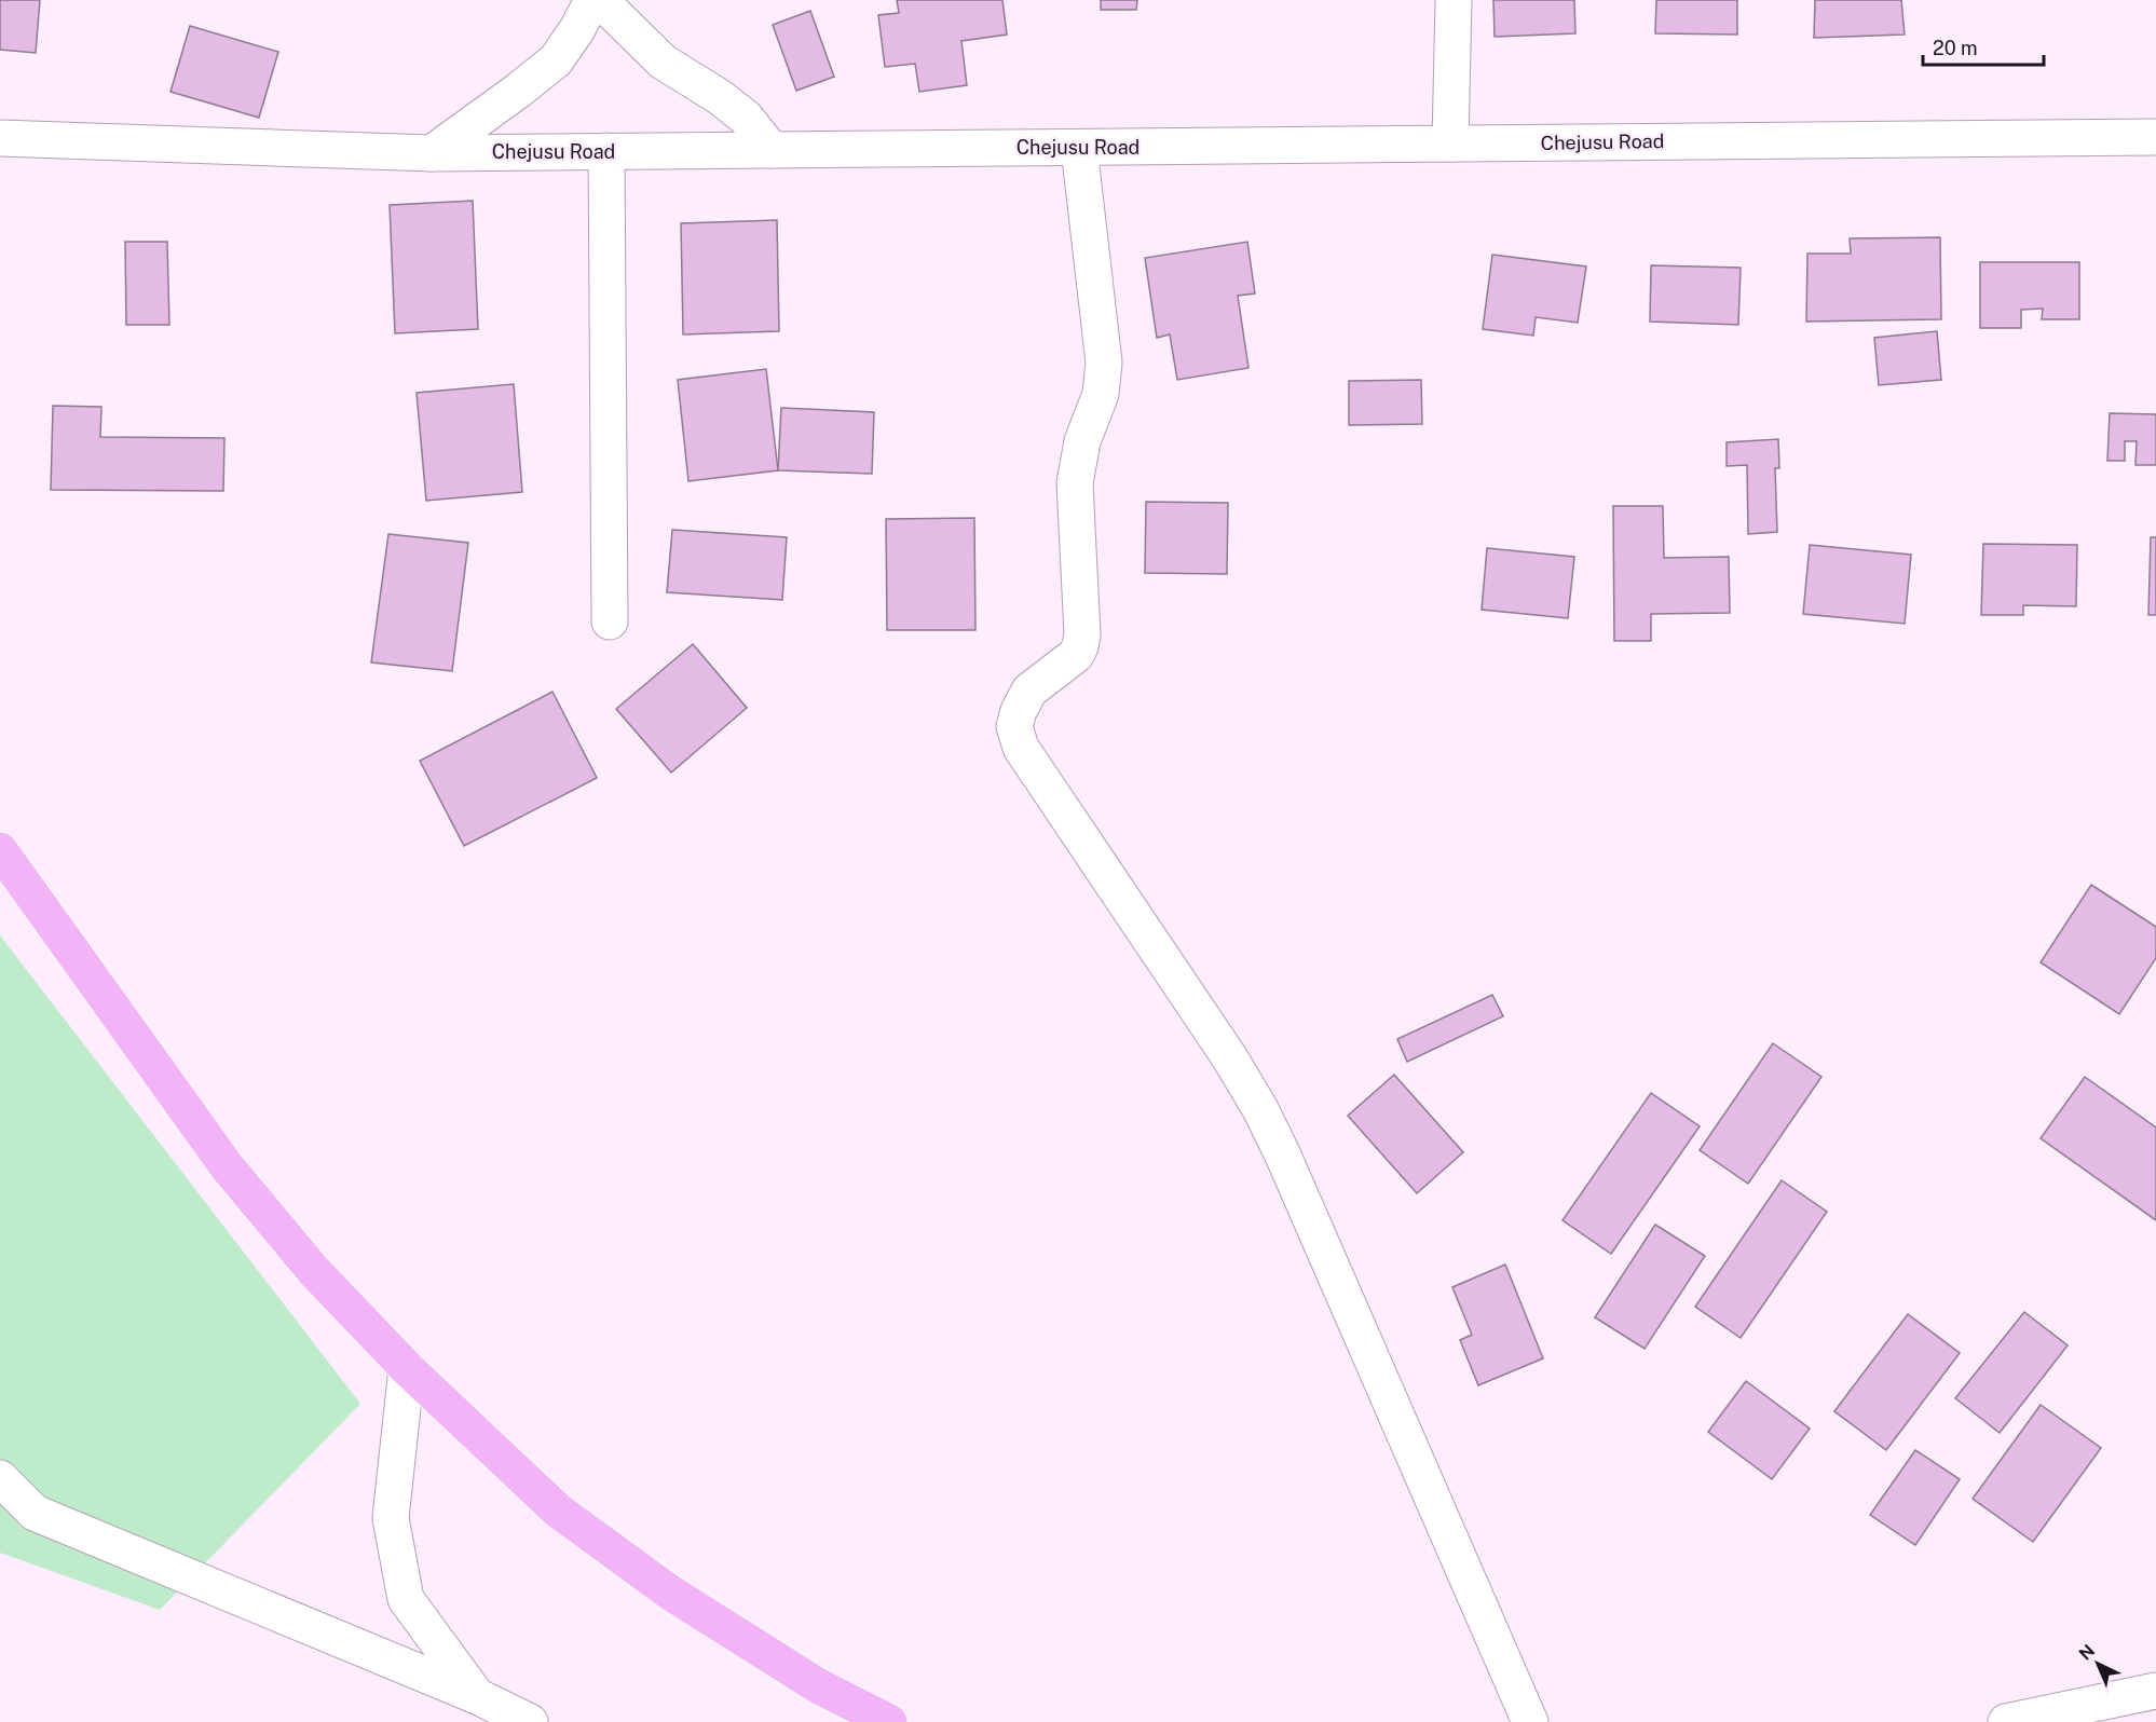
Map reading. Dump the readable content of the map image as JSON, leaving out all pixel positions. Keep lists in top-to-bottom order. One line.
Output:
{"streets":{"street":["Chejusu Road"]},"scale_bar":"20 m","north":"top left"}
